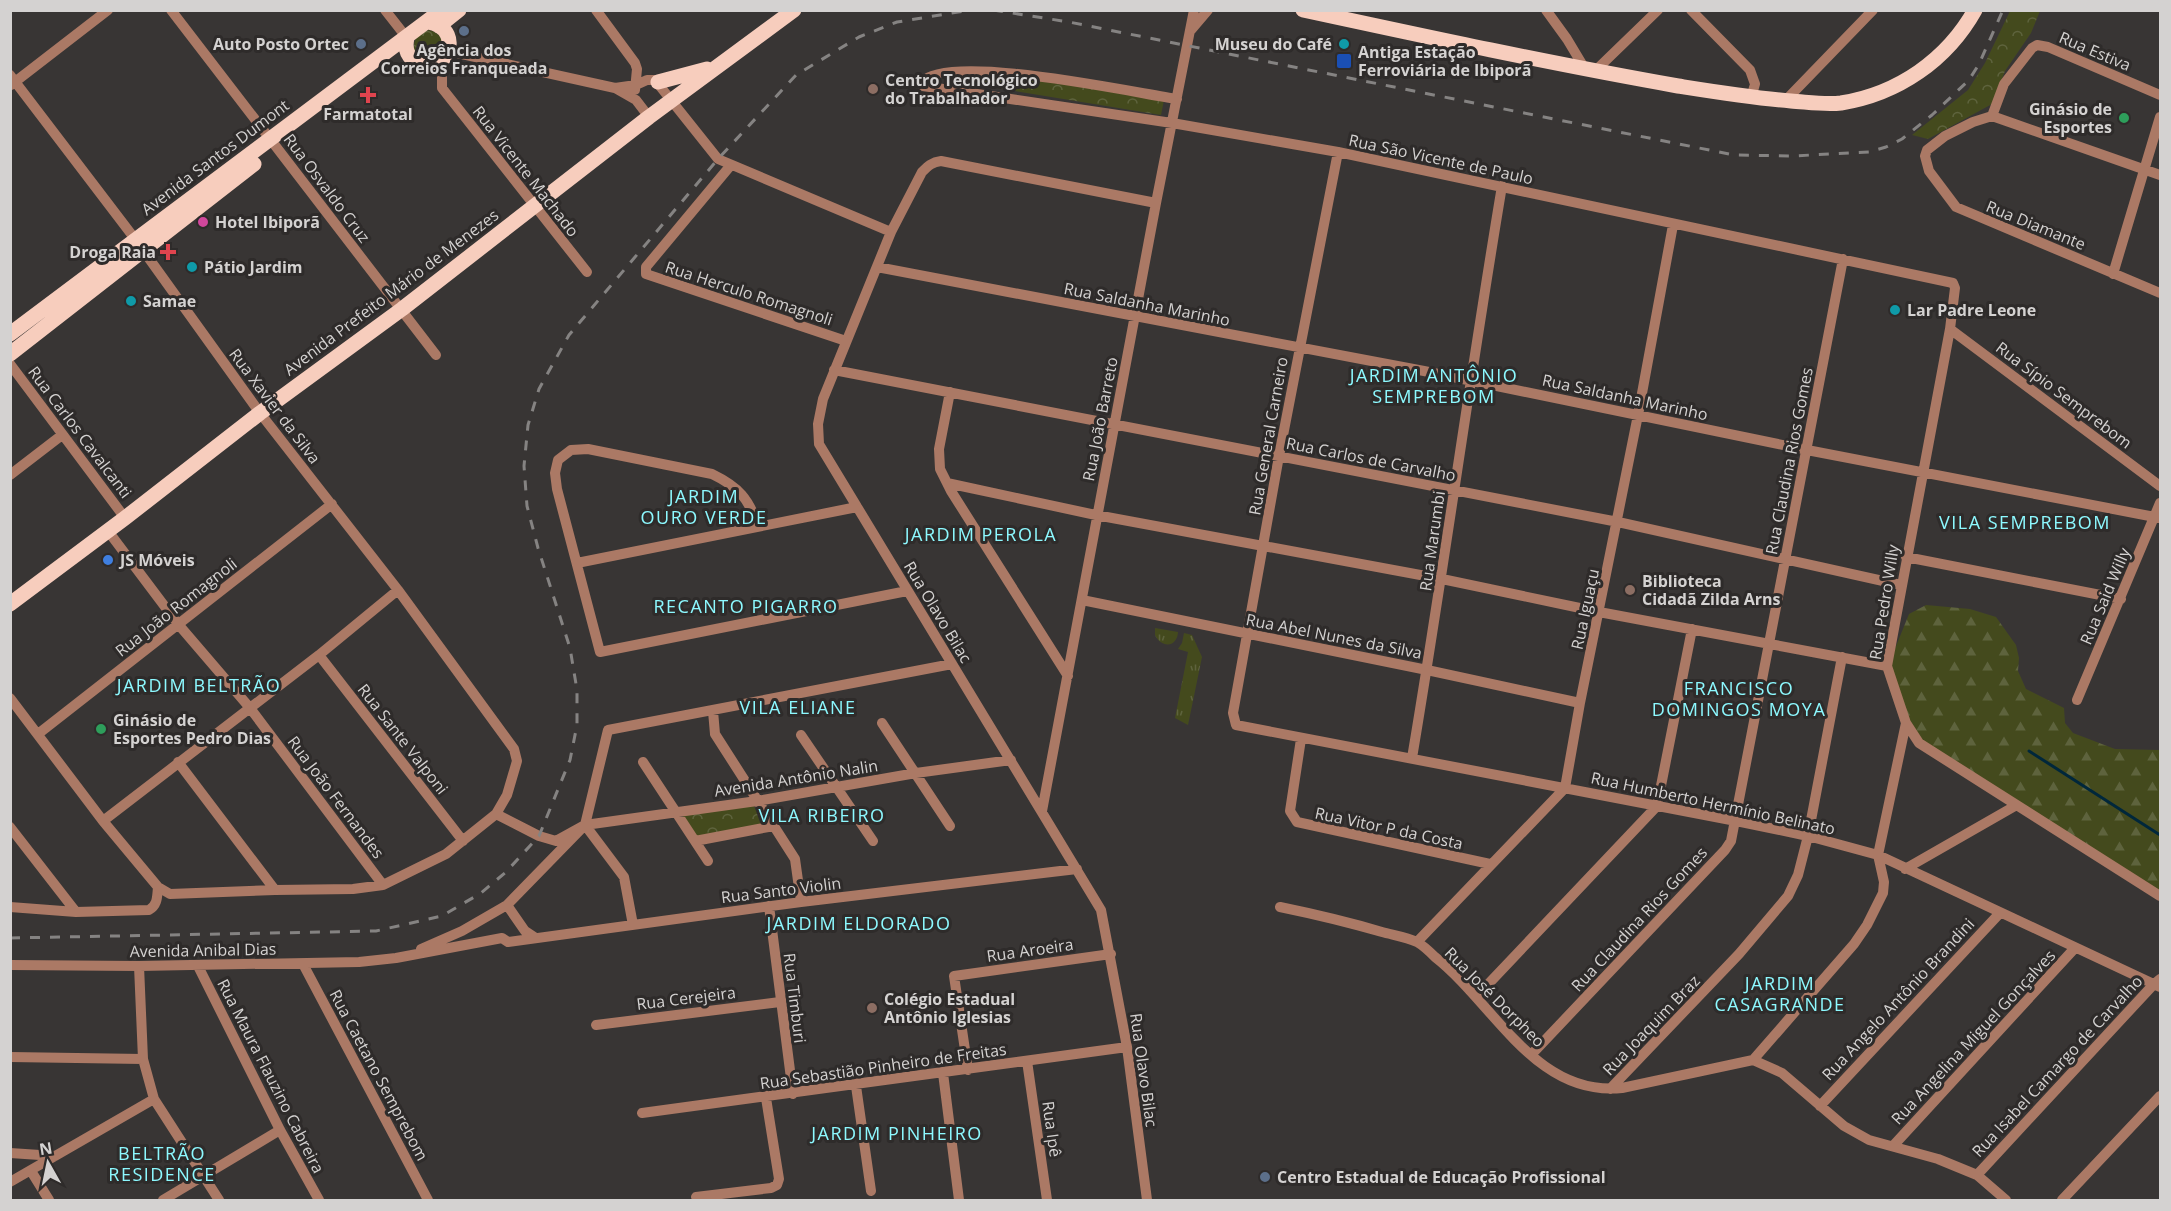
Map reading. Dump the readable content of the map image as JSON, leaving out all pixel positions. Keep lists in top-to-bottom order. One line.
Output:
{"streets":{"main road":["Avenida Santos Dumont","Avenida Prefeito Mário de Menezes"],"street":["Rua Estiva","Rua São Vicente de Paulo","Rua Vicente Machado","Rua Osvaldo Cruz","Rua Diamante","Rua Herculo Romagnoli","Rua Saldanha Marinho","Rua Sípio Semprebom","Rua Xavier da Silva","Rua João Barreto","Rua Carlos Cavalcanti","Rua General Carneiro","Rua Carlos de Carvalho","Rua Claudina Rios Gomes","Rua Marumbi","Rua Said Willy","Rua Pedro Willy","Rua João Romagnoli","Rua Iguaçu","Rua Olavo Bilac","Rua Abel Nunes da Silva","Rua Sante Valponi","Avenida Antônio Nalin","Rua João Fernandes","Rua Humberto Hermínio Belinato","Rua Vitor P da Costa","Rua Santo Violin","Avenida Anibal Dias","Rua Aroeira","Rua José Dorpheo","Rua Cerejeira","Rua Timburi","Rua Angelo Antônio Brandini","Rua Joaquim Braz","Rua Angelina Miguel Gonçalves","Rua Sebastião Pinheiro de Freitas","Rua Isabel Camargo de Carvalho","Rua Caetano Semprebom","Rua Maura Flauzino Cabreira","Rua Ipê"]},"crossings":[["Rua Estiva","Rua Diamante"],["Avenida Santos Dumont","Rua Vicente Machado"],["Avenida Santos Dumont","Rua Osvaldo Cruz"],["Avenida Santos Dumont","Rua Xavier da Silva"],["Rua São Vicente de Paulo","Rua João Barreto"],["Rua São Vicente de Paulo","Rua General Carneiro"],["Rua São Vicente de Paulo","Rua Claudina Rios Gomes"],["Rua São Vicente de Paulo","Rua Marumbi"],["Rua São Vicente de Paulo","Rua Pedro Willy"],["Rua São Vicente de Paulo","Rua Iguaçu"],["Rua Vicente Machado","Avenida Prefeito Mário de Menezes"],["Rua Osvaldo Cruz","Avenida Prefeito Mário de Menezes"],["Avenida Prefeito Mário de Menezes","Rua Xavier da Silva"],["Avenida Prefeito Mário de Menezes","Rua Carlos Cavalcanti"],["Avenida Prefeito Mário de Menezes","Rua João Fernandes"],["Rua Herculo Romagnoli","Rua Olavo Bilac"],["Rua Saldanha Marinho","Rua João Barreto"],["Rua Saldanha Marinho","Rua General Carneiro"],["Rua Saldanha Marinho","Rua Claudina Rios Gomes"],["Rua Saldanha Marinho","Rua Marumbi"],["Rua Saldanha Marinho","Rua Said Willy"],["Rua Saldanha Marinho","Rua Pedro Willy"],["Rua Saldanha Marinho","Rua Iguaçu"],["Rua Saldanha Marinho","Rua Olavo Bilac"],["Rua Sípio Semprebom","Rua Pedro Willy"],["Rua Xavier da Silva","Rua João Romagnoli"],["Rua João Barreto","Rua Carlos de Carvalho"],["Rua João Barreto","Rua Olavo Bilac"],["Rua João Barreto","Rua Abel Nunes da Silva"],["Rua General Carneiro","Rua Carlos de Carvalho"],["Rua General Carneiro","Rua Abel Nunes da Silva"],["Rua General Carneiro","Rua Humberto Hermínio Belinato"],["Rua Carlos de Carvalho","Rua Claudina Rios Gomes"],["Rua Carlos de Carvalho","Rua Marumbi"],["Rua Carlos de Carvalho","Rua Pedro Willy"],["Rua Carlos de Carvalho","Rua Iguaçu"],["Rua Carlos de Carvalho","Rua Olavo Bilac"],["Rua Claudina Rios Gomes","Rua Humberto Hermínio Belinato"],["Rua Claudina Rios Gomes","Rua José Dorpheo"],["Rua Marumbi","Rua Abel Nunes da Silva"],["Rua Marumbi","Rua Humberto Hermínio Belinato"],["Rua João Romagnoli","Rua João Fernandes"],["Rua Iguaçu","Rua Abel Nunes da Silva"],["Rua Iguaçu","Rua Humberto Hermínio Belinato"],["Rua Olavo Bilac","Avenida Antônio Nalin"],["Rua Olavo Bilac","Rua Santo Violin"],["Rua Olavo Bilac","Rua Aroeira"],["Rua Olavo Bilac","Rua Sebastião Pinheiro de Freitas"],["Avenida Antônio Nalin","Avenida Anibal Dias"],["Rua Humberto Hermínio Belinato","Rua Vitor P da Costa"],["Rua Humberto Hermínio Belinato","Rua Angelo Antônio Brandini"],["Rua Humberto Hermínio Belinato","Rua Joaquim Braz"],["Rua Humberto Hermínio Belinato","Rua Angelina Miguel Gonçalves"],["Rua Humberto Hermínio Belinato","Rua Isabel Camargo de Carvalho"],["Rua Santo Violin","Avenida Anibal Dias"],["Rua Santo Violin","Rua Timburi"],["Avenida Anibal Dias","Rua Caetano Semprebom"],["Avenida Anibal Dias","Rua Maura Flauzino Cabreira"],["Rua Aroeira","Rua Sebastião Pinheiro de Freitas"],["Rua José Dorpheo","Rua Joaquim Braz"],["Rua Cerejeira","Rua Timburi"],["Rua Timburi","Rua Sebastião Pinheiro de Freitas"],["Rua Sebastião Pinheiro de Freitas","Rua Ipê"]],"districts":["JARDIM ANTÔNIO SEMPREBOM","JARDIM OURO VERDE","VILA SEMPREBOM","JARDIM PEROLA","RECANTO PIGARRO","JARDIM BELTRÃO","FRANCISCO DOMINGOS MOYA","VILA ELIANE","VILA RIBEIRO","JARDIM ELDORADO","JARDIM CASAGRANDE","JARDIM PINHEIRO","BELTRÃO RESIDENCE"],"places":{"other":["Agência dos Correios Franqueada","Auto Posto Ortec","Museu do Café","Centro Tecnológico do Trabalhador","Ginásio de Esportes","Hotel Ibiporã","Pátio Jardim","Samae","Lar Padre Leone","JS Móveis","Biblioteca Cidadã Zilda Arns","Ginásio de Esportes Pedro Dias","Colégio Estadual Antônio Iglesias","Centro Estadual de Educação Profissional"],"transit":["Antiga Estação Ferroviária de Ibiporã"],"health":["Farmatotal","Droga Raia"]},"north":"top"}
